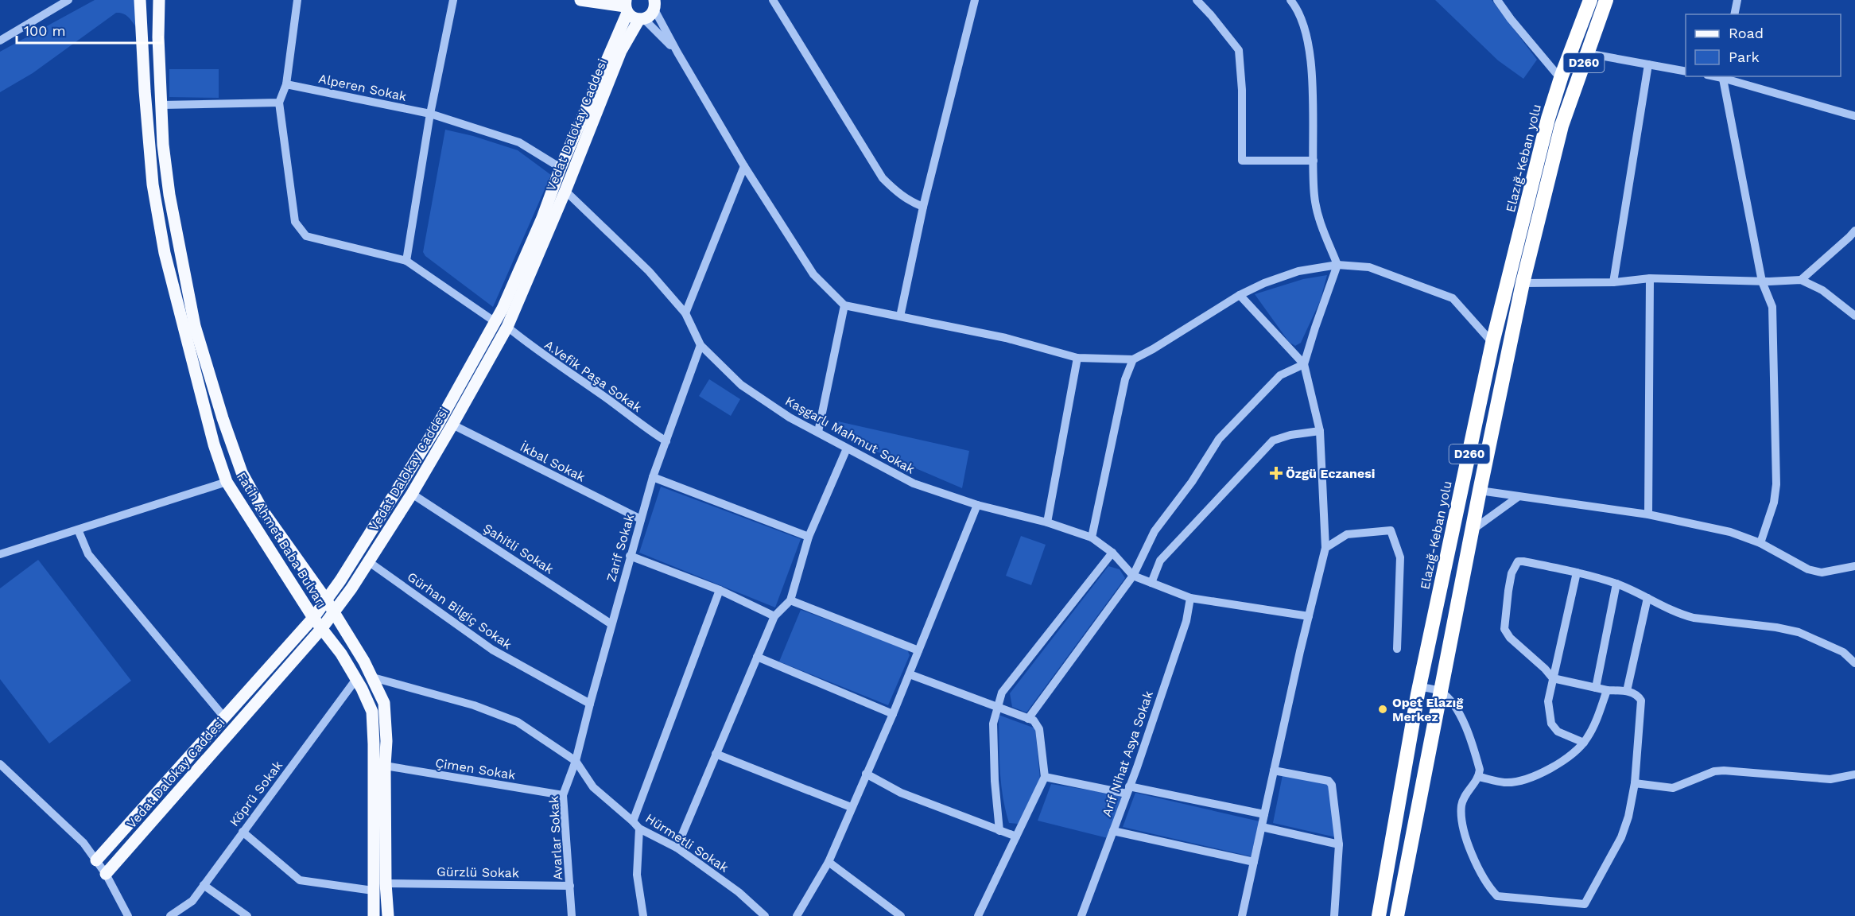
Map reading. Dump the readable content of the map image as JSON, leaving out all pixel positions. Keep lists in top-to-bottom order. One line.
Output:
{"streets":{"highway":["D260","Elazığ-Keban yolu"],"main road":["Vedat Dalokay Caddesi","Fatih Ahmet Baba Bulvarı"],"street":["Alperen Sokak","A.Vefik Paşa Sokak","Kaşgarlı Mahmut Sokak","İkbal Sokak","Zarif Sokak","Şahitli Sokak","Gürhan Bilgiç Sokak","Arif Nihat Asya Sokak","Çimen Sokak","Köprü Sokak","Avarlar Sokak","Hürmetli Sokak","Gürzlü Sokak"]},"crossings":[["Alperen Sokak","Vedat Dalokay Caddesi"],["Vedat Dalokay Caddesi","A.Vefik Paşa Sokak"],["Vedat Dalokay Caddesi","Kaşgarlı Mahmut Sokak"],["Vedat Dalokay Caddesi","İkbal Sokak"],["Vedat Dalokay Caddesi","Fatih Ahmet Baba Bulvarı"],["Vedat Dalokay Caddesi","Şahitli Sokak"],["Vedat Dalokay Caddesi","Gürhan Bilgiç Sokak"],["A.Vefik Paşa Sokak","Zarif Sokak"],["Kaşgarlı Mahmut Sokak","Zarif Sokak"],["Kaşgarlı Mahmut Sokak","Arif Nihat Asya Sokak"],["İkbal Sokak","Zarif Sokak"],["Fatih Ahmet Baba Bulvarı","Çimen Sokak"],["Fatih Ahmet Baba Bulvarı","Köprü Sokak"],["Fatih Ahmet Baba Bulvarı","Hürmetli Sokak"],["Fatih Ahmet Baba Bulvarı","Gürzlü Sokak"],["Zarif Sokak","Şahitli Sokak"],["Zarif Sokak","Gürhan Bilgiç Sokak"],["Zarif Sokak","Avarlar Sokak"],["Zarif Sokak","Hürmetli Sokak"],["Çimen Sokak","Avarlar Sokak"],["Avarlar Sokak","Hürmetli Sokak"],["Avarlar Sokak","Gürzlü Sokak"]],"places":{"health":["Özgü Eczanesi"],"other":["Opet Elazığ Merkez"]},"legend":["Road","Park"],"scale_bar":"100 m"}
